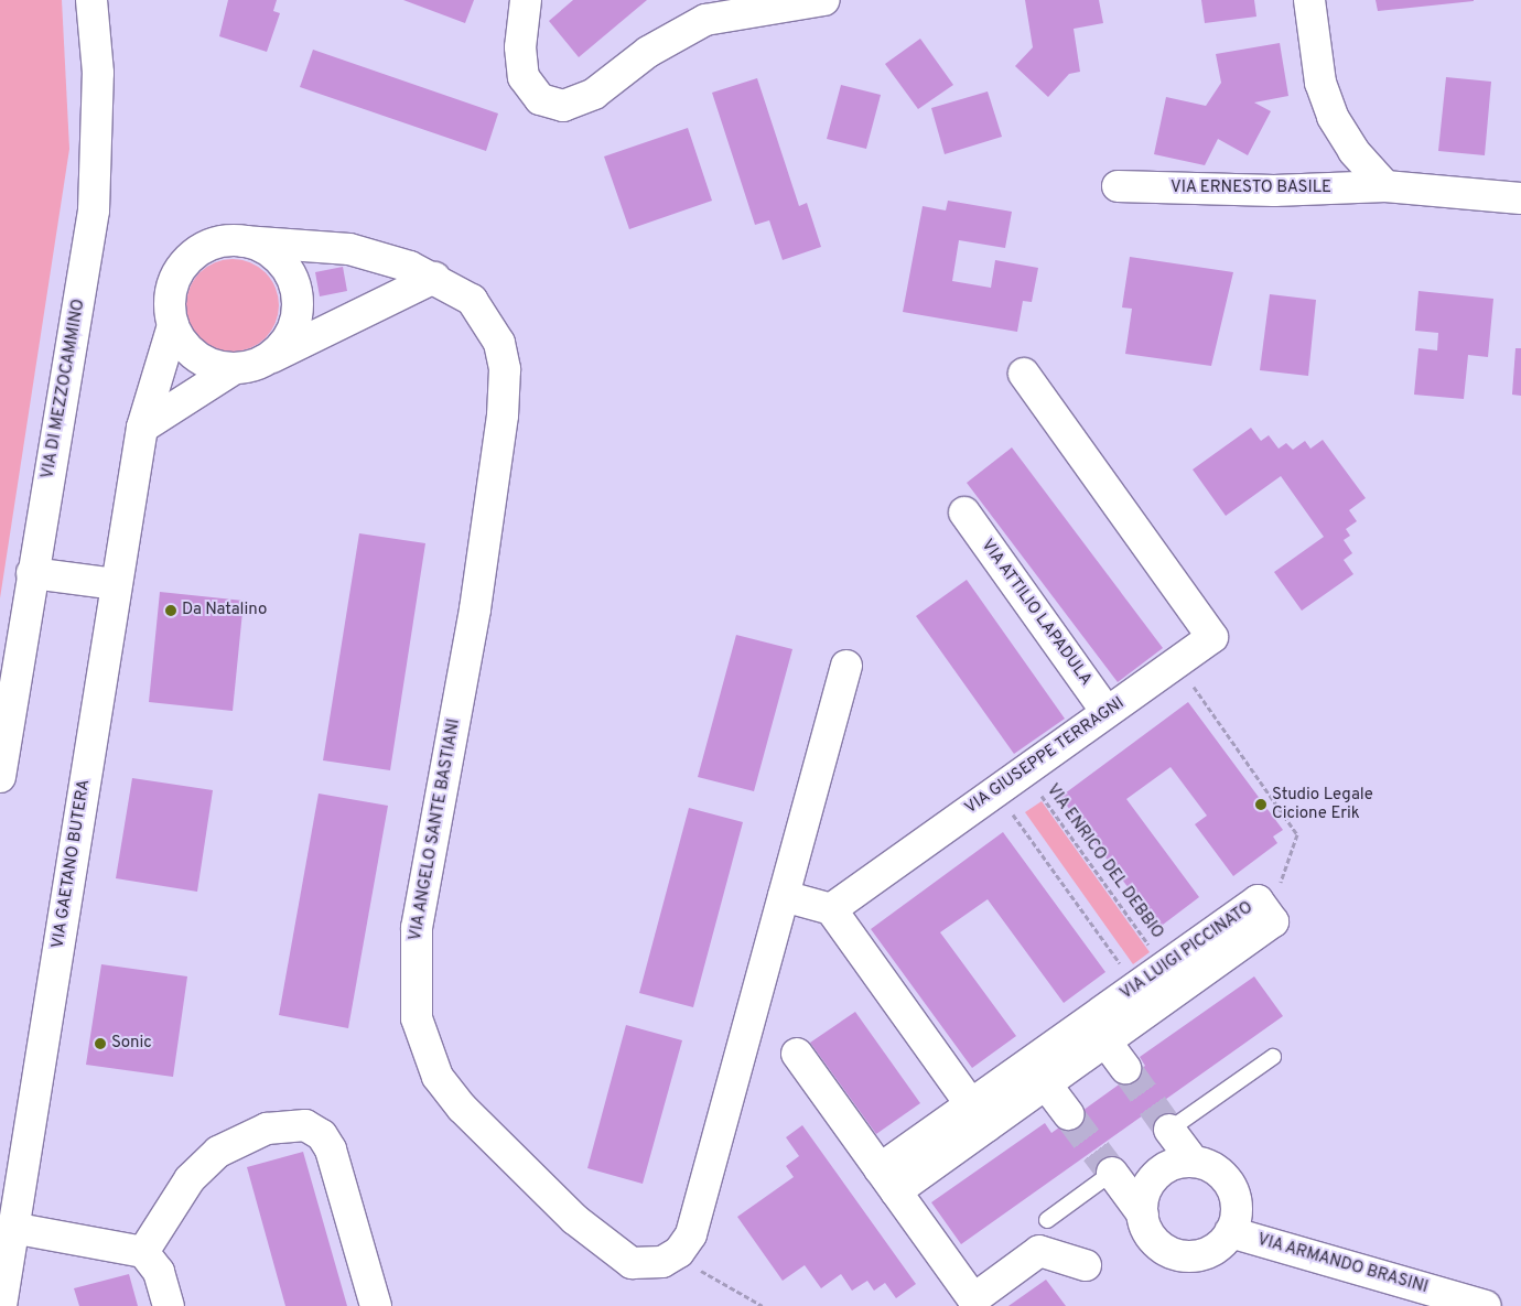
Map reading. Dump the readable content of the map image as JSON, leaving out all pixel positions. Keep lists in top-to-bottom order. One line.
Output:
{"streets":{"street":["VIA ERNESTO BASILE","VIA DI MEZZOCAMMINO","VIA ATTILIO LAPADULA","VIA GIUSEPPE TERRAGNI","VIA ANGELO SANTE BASTIANI","VIA GAETANO BUTERA","VIA LUIGI PICCINATO","VIA ARMANDO BRASINI"],"path":["VIA ENRICO DEL DEBBIO"]},"crossings":[["VIA ATTILIO LAPADULA","VIA GIUSEPPE TERRAGNI"],["VIA GIUSEPPE TERRAGNI","VIA ENRICO DEL DEBBIO"],["VIA ANGELO SANTE BASTIANI","VIA GAETANO BUTERA"],["VIA ENRICO DEL DEBBIO","VIA LUIGI PICCINATO"]],"places":["Da Natalino","Studio Legale Cicione Erik","Sonic"]}
